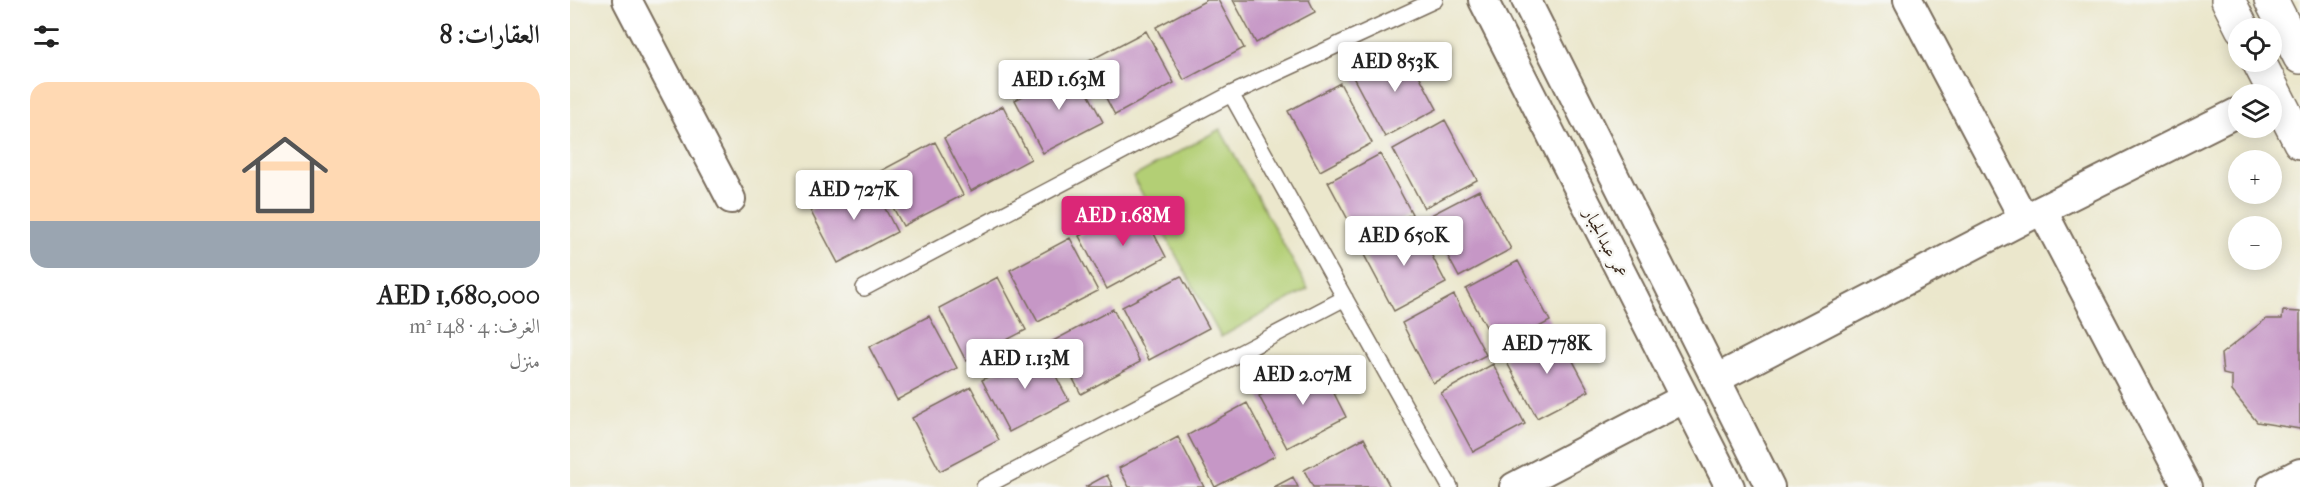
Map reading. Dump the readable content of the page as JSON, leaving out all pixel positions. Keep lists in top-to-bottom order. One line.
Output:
{"streets":{"street":["عمر عبدالجبار"]},"page":{"heading":"العقارات: 8","map_buttons":["+","−"],"price":["AED 853K","AED 1.63M","AED 727K","AED 1.68M","AED 650K","AED 778K","AED 1.13M","AED 2.07M"],"list":[{"name":"AED 1,680,000","note":"الغرف: 4 · 148 m² · منزل"}]}}
